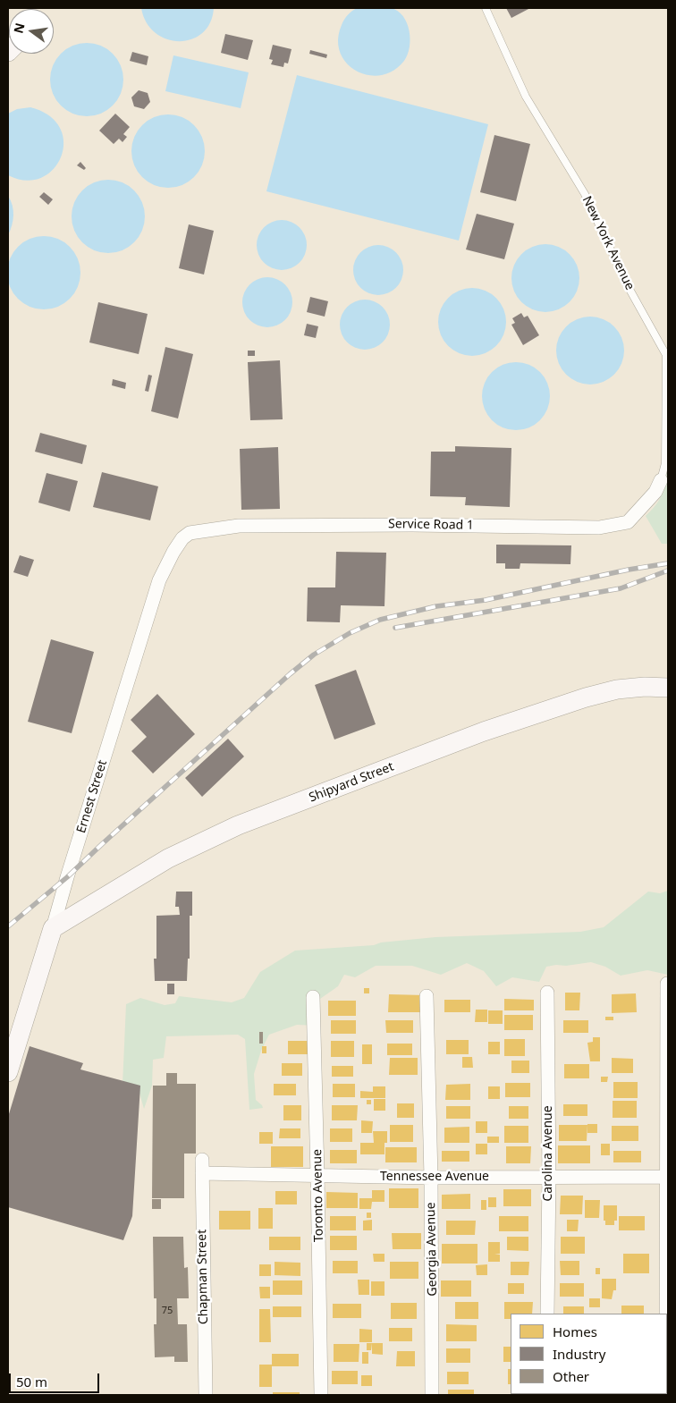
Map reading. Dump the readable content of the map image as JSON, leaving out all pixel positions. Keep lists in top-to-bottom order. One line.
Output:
{"streets":{"street":["Service Road 1","Shipyard Street","Ernest Street","Carolina Avenue","Tennessee Avenue","Toronto Avenue","Georgia Avenue","Chapman Street"],"lane":["New York Avenue"]},"crossings":[["New York Avenue","Service Road 1"],["Service Road 1","Ernest Street"],["Shipyard Street","Ernest Street"],["Carolina Avenue","Tennessee Avenue"],["Tennessee Avenue","Toronto Avenue"],["Tennessee Avenue","Georgia Avenue"],["Tennessee Avenue","Chapman Street"]],"house_numbers":["75"],"legend":["Homes","Industry","Other"],"scale_bar":"50 m","north":"left"}
